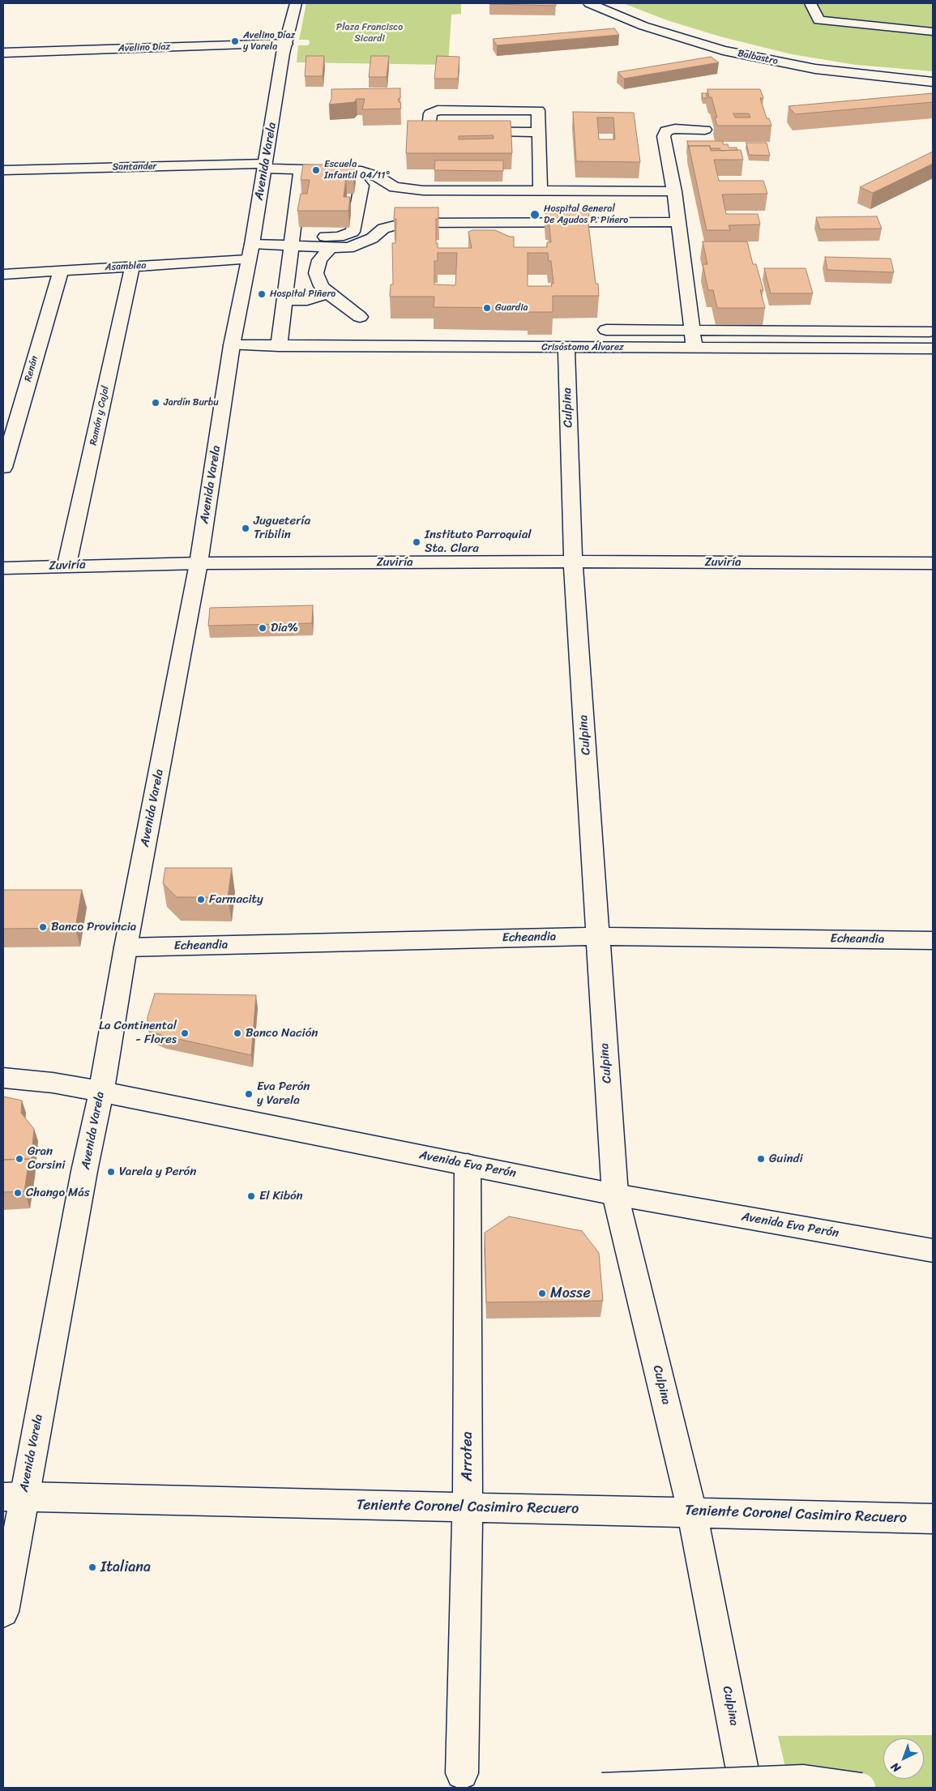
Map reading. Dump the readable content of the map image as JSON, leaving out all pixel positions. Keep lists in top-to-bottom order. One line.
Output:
{"streets":{"street":["Avelino Díaz","Balbastro","Avenida Varela","Santander","Asamblea","Crisóstomo Álvarez","Renán","Culpina","Ramón y Cajal","Zuviría","Echeandia","Avenida Eva Perón","Arrotea","Teniente Coronel Casimiro Recuero"]},"crossings":[["Avelino Díaz","Avenida Varela"],["Avenida Varela","Santander"],["Avenida Varela","Asamblea"],["Avenida Varela","Crisóstomo Álvarez"],["Avenida Varela","Zuviría"],["Avenida Varela","Echeandia"],["Avenida Varela","Avenida Eva Perón"],["Avenida Varela","Teniente Coronel Casimiro Recuero"],["Asamblea","Renán"],["Asamblea","Ramón y Cajal"],["Crisóstomo Álvarez","Culpina"],["Culpina","Zuviría"],["Culpina","Echeandia"],["Culpina","Avenida Eva Perón"],["Culpina","Teniente Coronel Casimiro Recuero"],["Ramón y Cajal","Zuviría"],["Avenida Eva Perón","Arrotea"],["Arrotea","Teniente Coronel Casimiro Recuero"]],"parks":["Plaza Francisco Sicardi"],"places":["Avelino Díaz y Varela","Escuela Infantil 04/11°","Hospital General De Agudos P. Pińero","Hospital Piñero","Guardia","Jardín Burbu","Juguetería Tribilin","Instituto Parroquial Sta. Clara","Dia%","Farmacity","Banco Provincia","La Continental - Flores","Banco Nación","Eva Perón y Varela","Gran Corsini","Guindi","Varela y Perón","Chango Más","El Kibón","Mosse","Italiana"],"north":"bottom left"}
